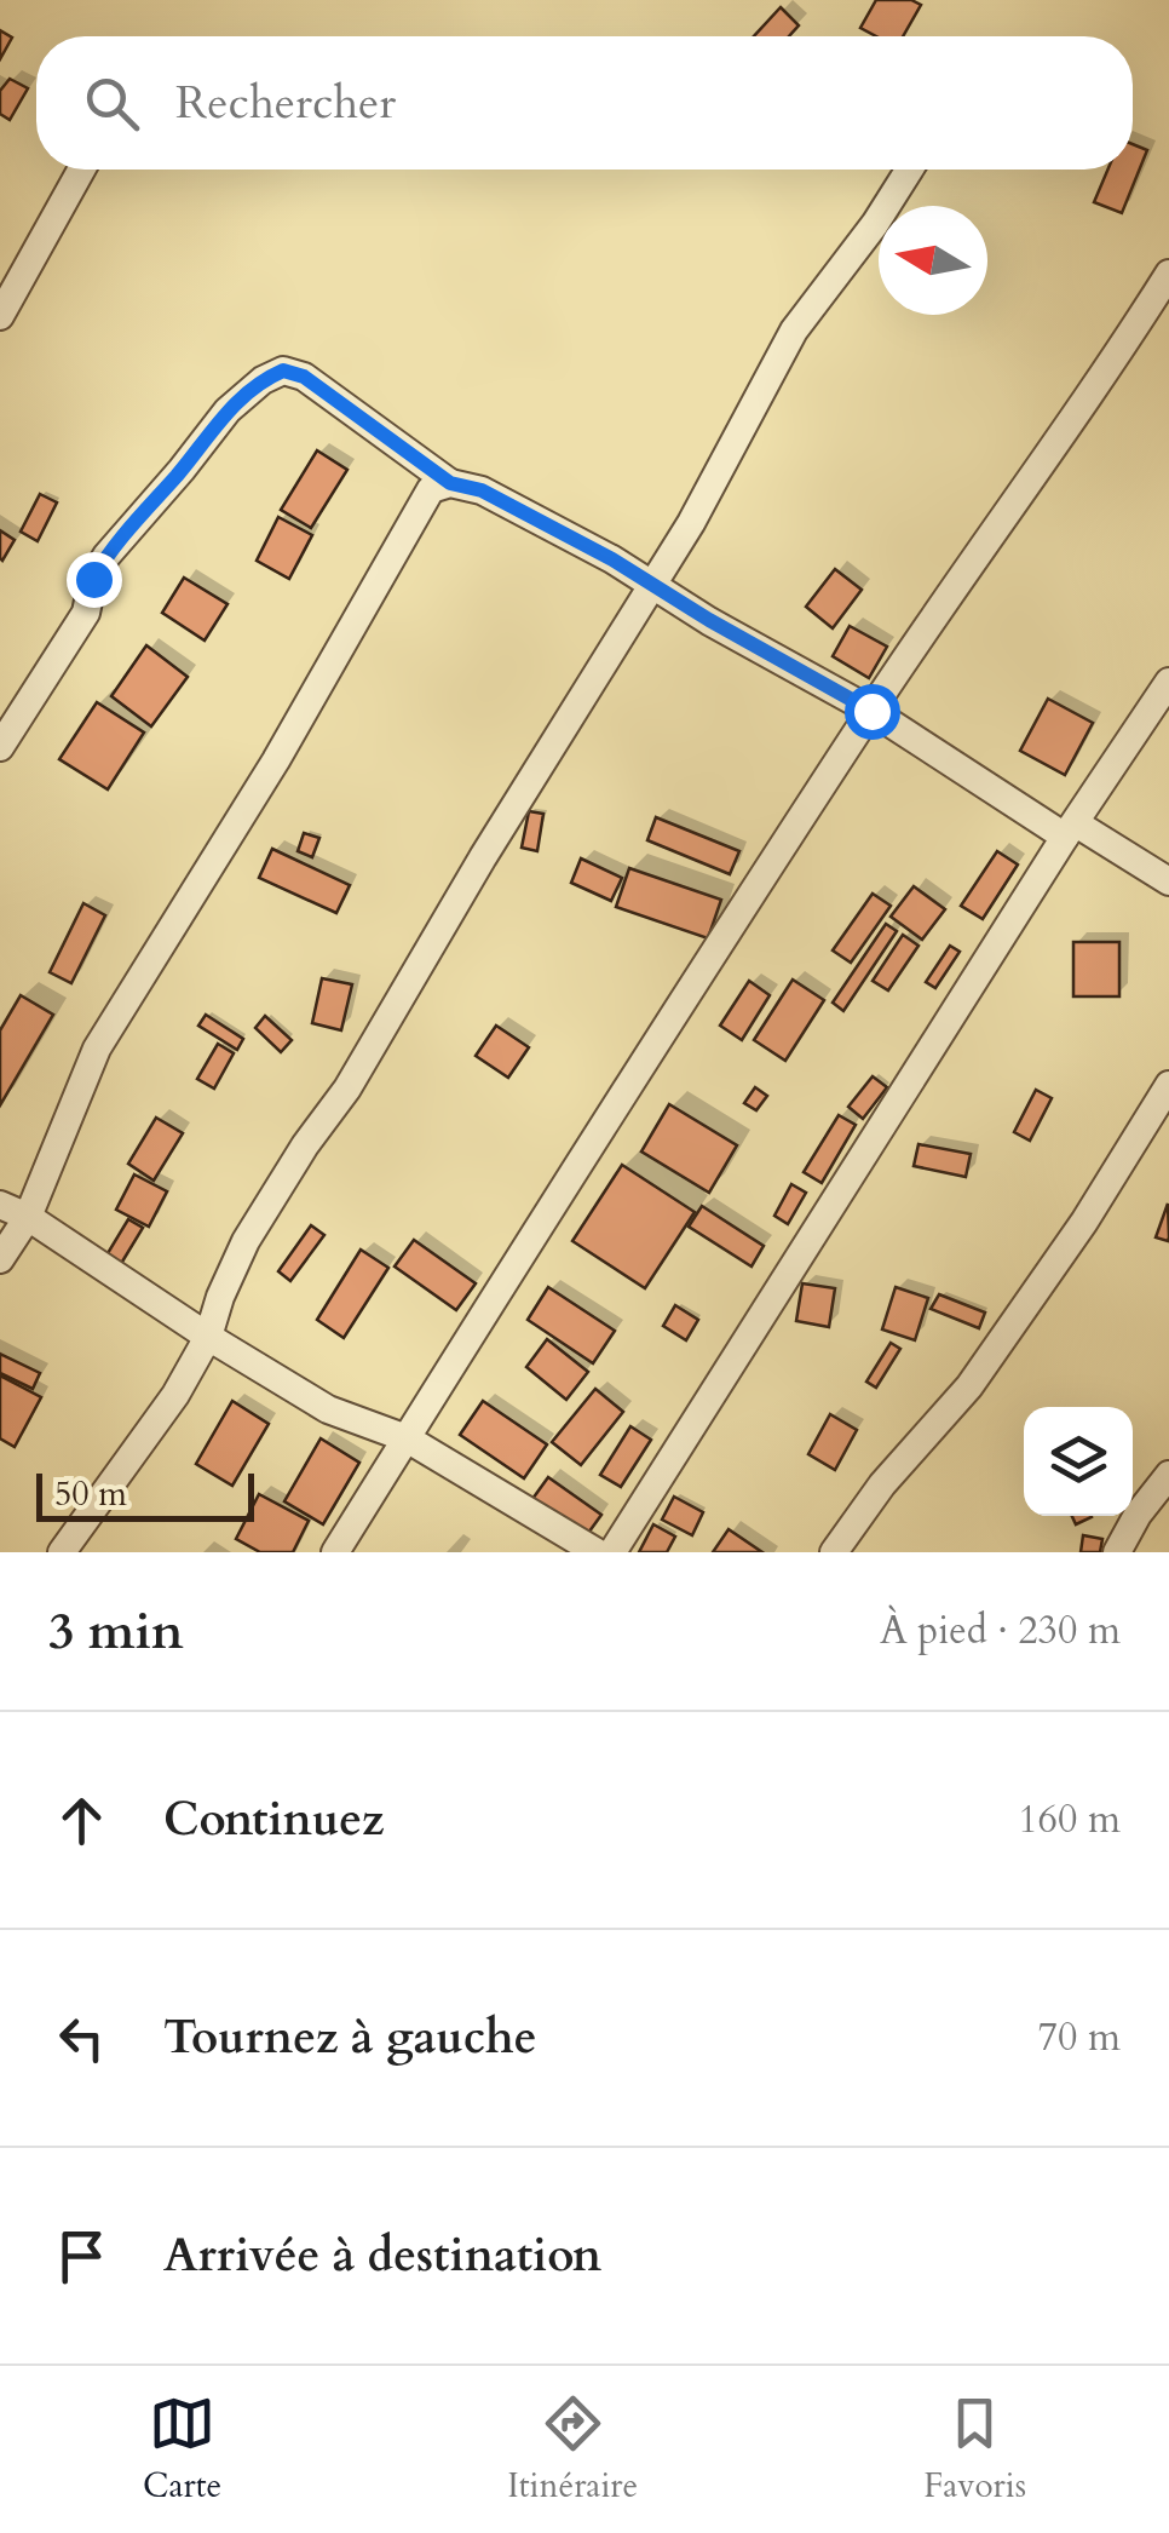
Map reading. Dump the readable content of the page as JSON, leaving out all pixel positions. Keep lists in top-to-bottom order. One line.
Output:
{"scale_bar":"50 m","north":"left","page":{"search":"Rechercher","scale":"50 m","heading":["3 min","À pied · 230 m"],"list":[["Continuez","160 m"],["Tournez à gauche","70 m"],"Arrivée à destination"],"nav":["Carte","Itinéraire","Favoris"]}}
